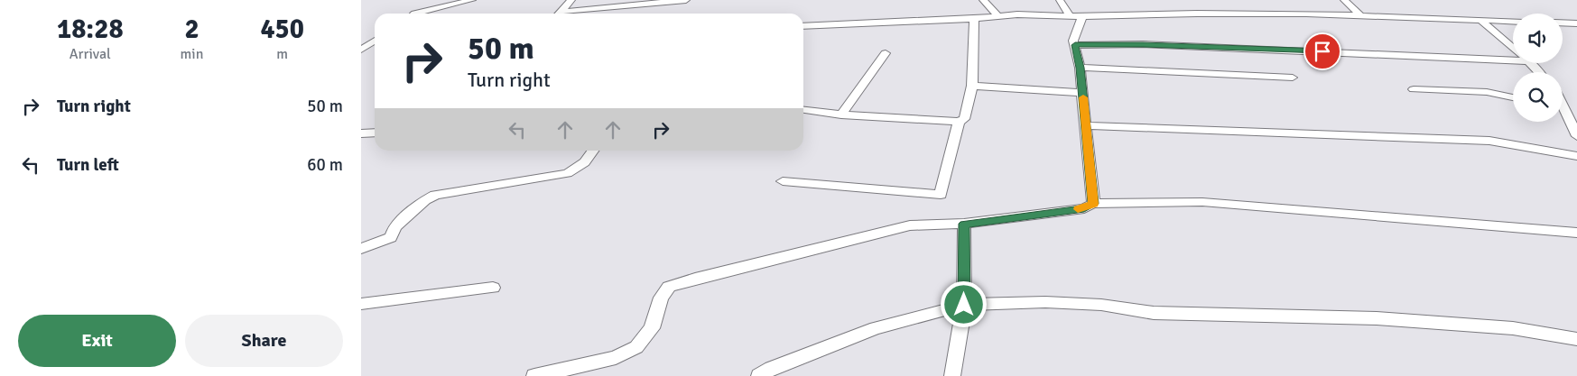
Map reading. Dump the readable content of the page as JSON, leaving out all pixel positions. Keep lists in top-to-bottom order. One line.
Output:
{"page":{"eta":["18:28","Arrival","2","min","450","m"],"turn":["50 m","Turn right"],"list":[{"name":"Turn right","value":"50 m"},{"name":"Turn left","value":"60 m"}],"buttons":["Exit","Share"]}}
